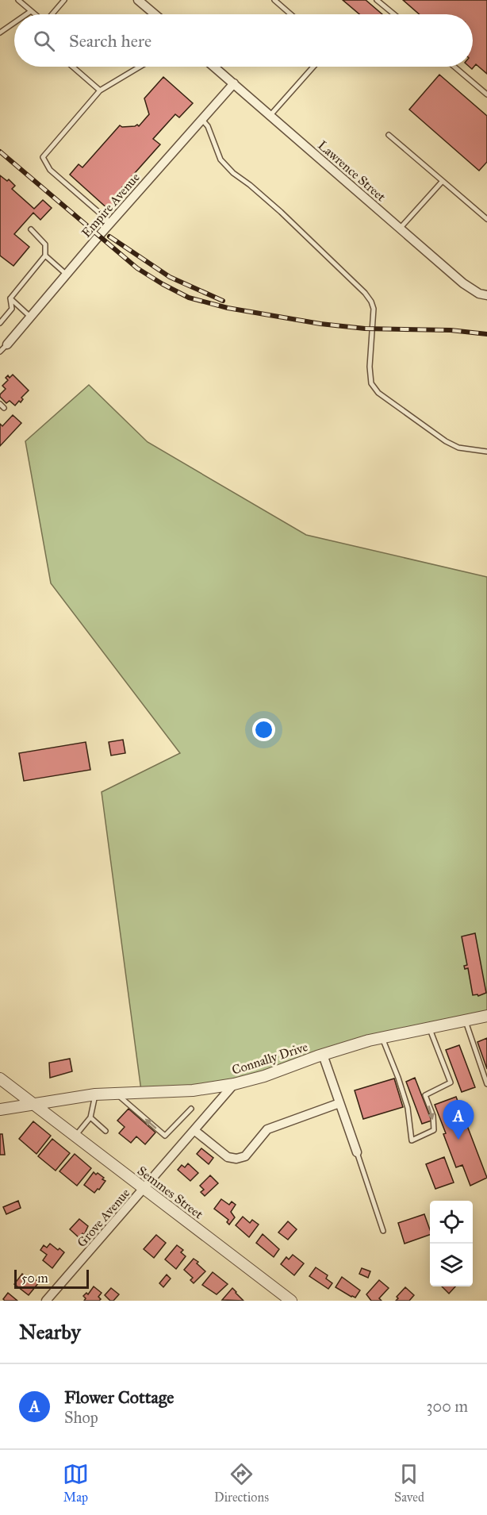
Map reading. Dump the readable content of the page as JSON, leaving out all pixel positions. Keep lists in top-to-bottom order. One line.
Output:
{"streets":{"street":["Lawrence Street","Empire Avenue","Connally Drive","Semmes Street","Grove Avenue"]},"crossings":[["Lawrence Street","Empire Avenue"],["Connally Drive","Semmes Street"],["Connally Drive","Grove Avenue"],["Semmes Street","Grove Avenue"]],"scale_bar":"50 m","page":{"search":"Search here","pins":"A","scale":"50 m","heading":"Nearby","list":[{"mark":"A","name":"Flower Cottage","note":"Shop","value":"300 m"}],"nav":["Map","Directions","Saved"]}}
